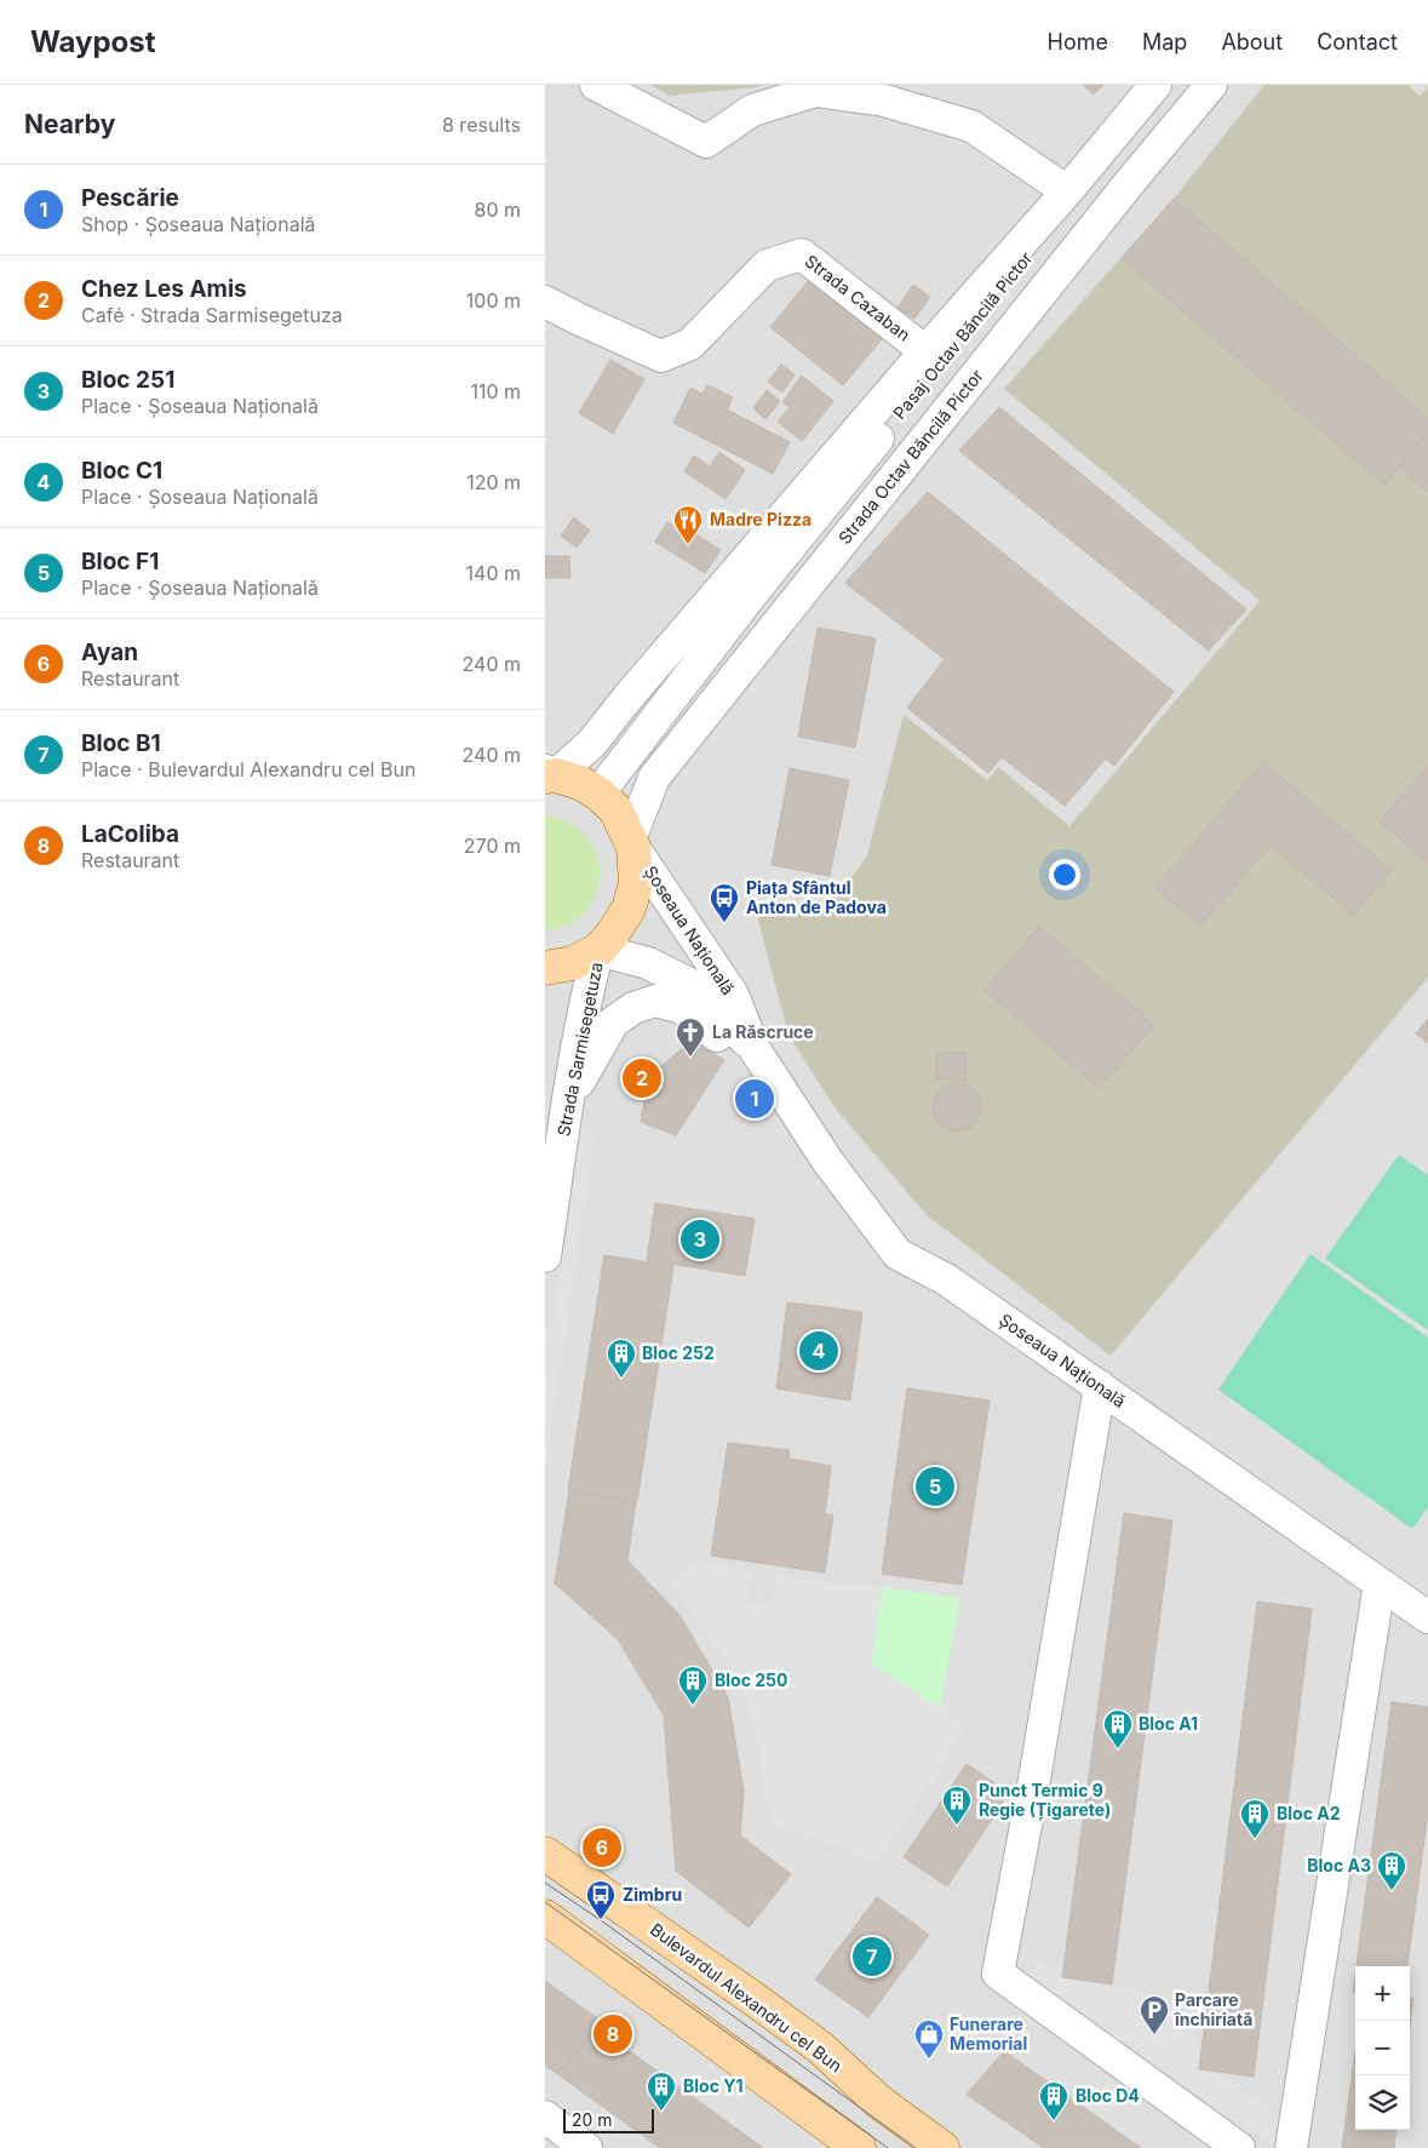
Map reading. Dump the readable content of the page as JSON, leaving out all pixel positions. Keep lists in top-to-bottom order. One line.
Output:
{"streets":{"main road":["Bulevardul Alexandru cel Bun"],"street":["Strada Cazaban","Pasaj Octav Băncilă Pictor","Strada Octav Băncilă Pictor","Șoseaua Națională","Strada Sarmisegetuza"]},"crossings":[["Strada Octav Băncilă Pictor","Șoseaua Națională"],["Șoseaua Națională","Strada Sarmisegetuza"]],"places":{"restaurant":["Madre Pizza"],"bus stop":["Piața Sfântul Anton de Padova","Zimbru"],"church":["La Răscruce"],"building":["Bloc 252","Bloc 250","Bloc A1","Punct Termic 9 Regie (Țigarete)","Bloc A2","Bloc A3","Bloc Y1","Bloc D4"],"parking":["Parcare închiriată"],"shop":["Funerare Memorial"]},"scale_bar":"20 m","page":{"header":"Waypost","nav":["Home","Map","About","Contact"],"heading":["Nearby","8 results"],"list":[{"mark":"1","name":"Pescărie","note":"Shop · Șoseaua Națională","value":"80 m"},{"mark":"2","name":"Chez Les Amis","note":"Café · Strada Sarmisegetuza","value":"100 m"},{"mark":"3","name":"Bloc 251","note":"Place · Șoseaua Națională","value":"110 m"},{"mark":"4","name":"Bloc C1","note":"Place · Șoseaua Națională","value":"120 m"},{"mark":"5","name":"Bloc F1","note":"Place · Șoseaua Națională","value":"140 m"},{"mark":"6","name":"Ayan","note":"Restaurant","value":"240 m"},{"mark":"7","name":"Bloc B1","note":"Place · Bulevardul Alexandru cel Bun","value":"240 m"},{"mark":"8","name":"LaColiba","note":"Restaurant","value":"270 m"}],"pins":["2","1","3","4","5","6","7","8"],"map_buttons":["+","−"],"scale":"20 m"}}
